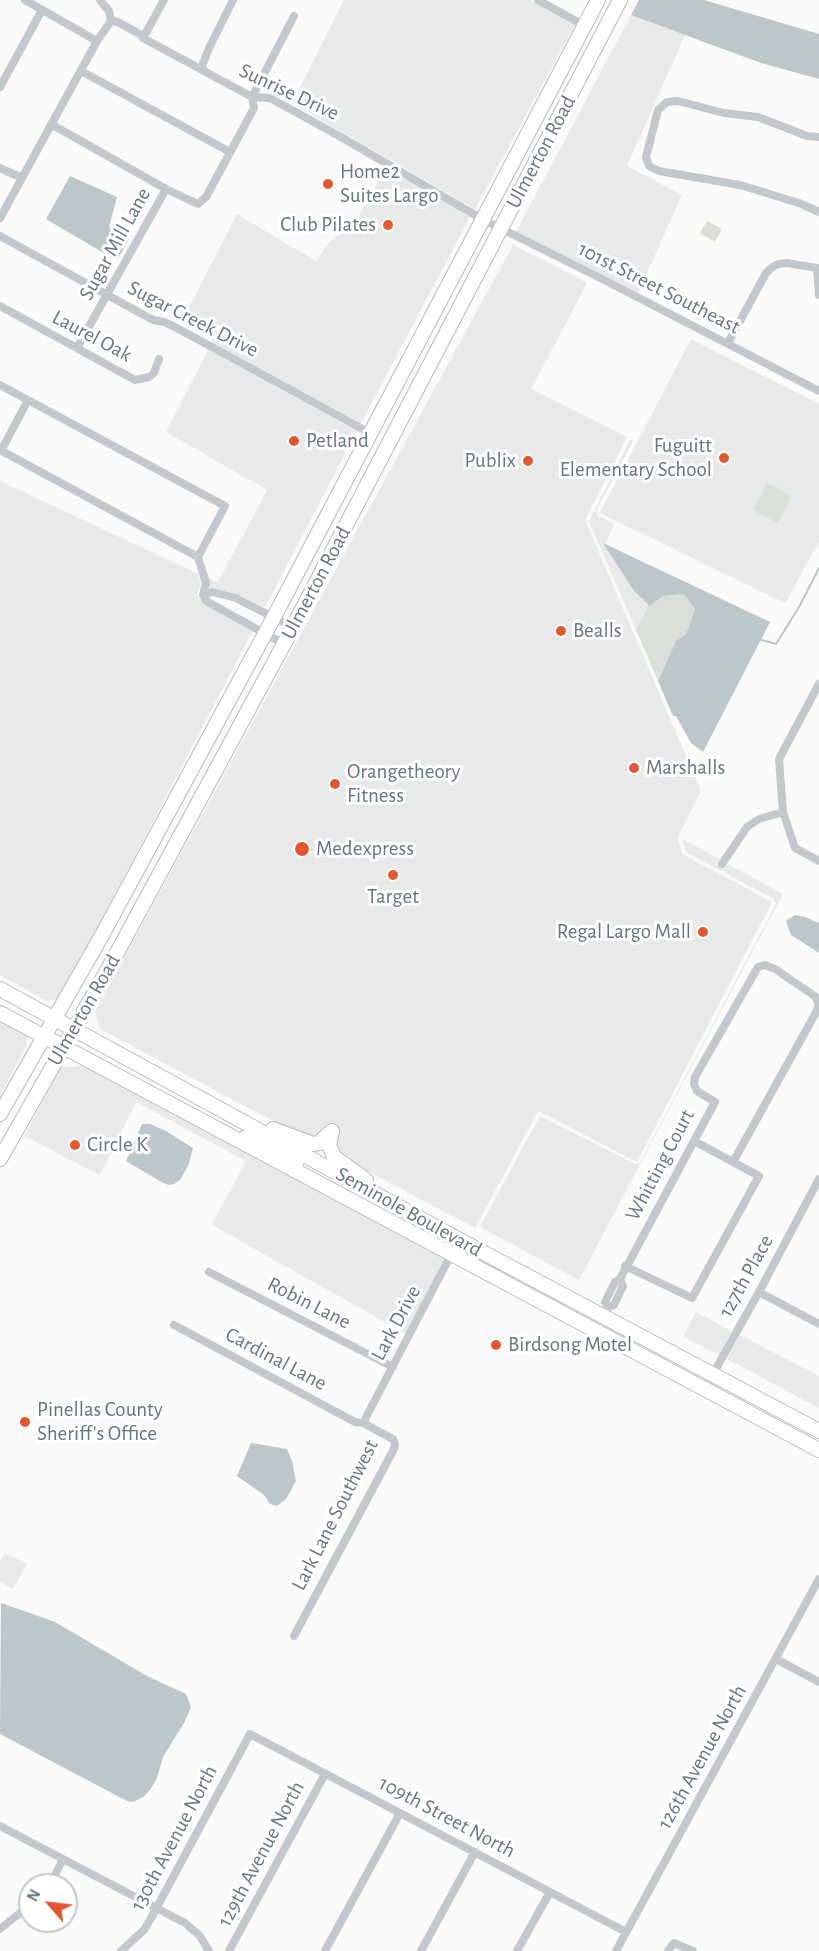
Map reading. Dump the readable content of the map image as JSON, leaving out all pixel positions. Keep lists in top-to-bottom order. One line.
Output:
{"streets":{"main road":["Ulmerton Road","Seminole Boulevard"],"street":["Sunrise Drive","Sugar Mill Lane","101st Street Southeast","Sugar Creek Drive","Laurel Oak","Whitting Court","127th Place","Robin Lane","Lark Drive","Cardinal Lane","Lark Lane Southwest","126th Avenue North","109th Street North","130th Avenue North","129th Avenue North"]},"crossings":[["Sunrise Drive","Ulmerton Road"],["Sunrise Drive","101st Street Southeast"],["Ulmerton Road","101st Street Southeast"],["Ulmerton Road","Sugar Creek Drive"],["Ulmerton Road","Seminole Boulevard"],["Sugar Mill Lane","Sugar Creek Drive"],["Sugar Mill Lane","Laurel Oak"],["Whitting Court","Seminole Boulevard"],["Seminole Boulevard","127th Place"],["Seminole Boulevard","Lark Drive"],["Robin Lane","Lark Drive"],["Lark Drive","Cardinal Lane"],["Lark Drive","Lark Lane Southwest"],["Cardinal Lane","Lark Lane Southwest"],["126th Avenue North","109th Street North"],["109th Street North","130th Avenue North"],["109th Street North","129th Avenue North"]],"places":["Home2 Suites Largo","Club Pilates","Petland","Fuguitt Elementary School","Publix","Bealls","Marshalls","Orangetheory Fitness","Medexpress","Target","Regal Largo Mall","Circle K","Birdsong Motel","Pinellas County Sheriff's Office"],"north":"top left"}
